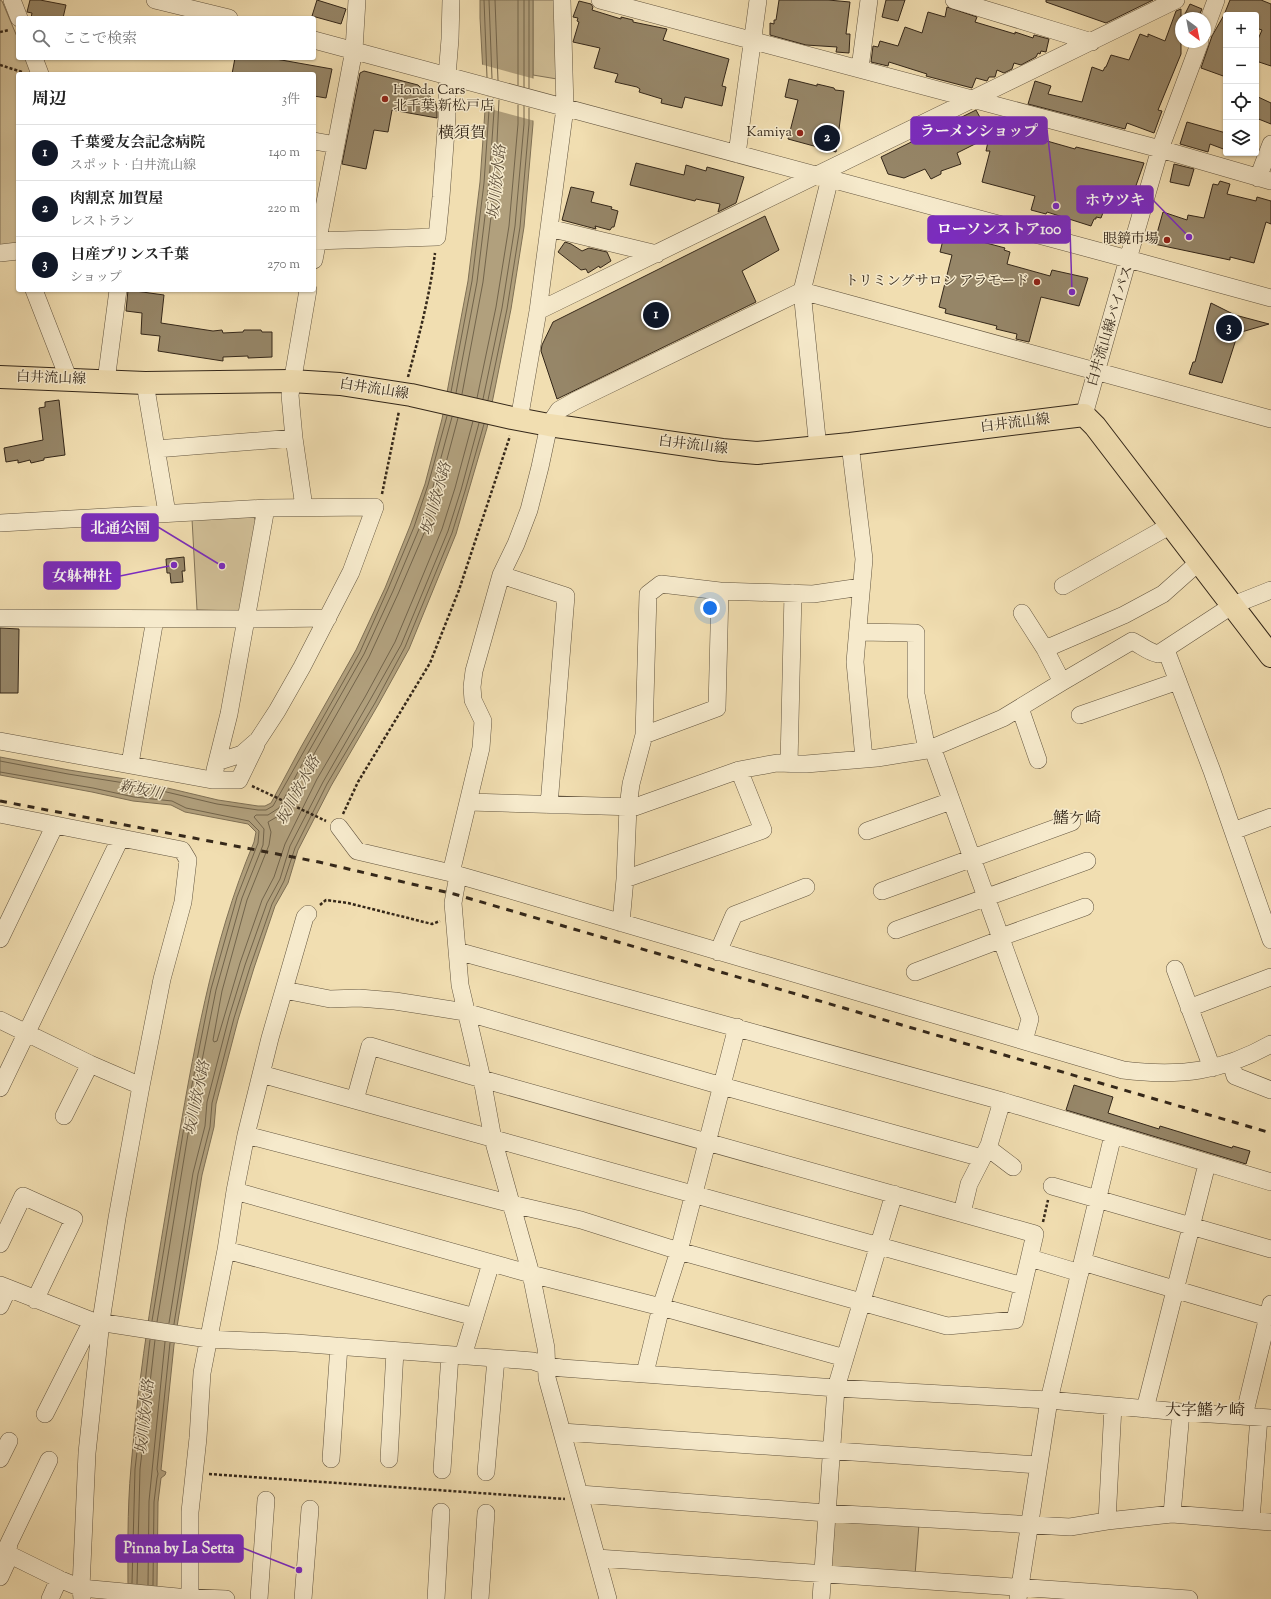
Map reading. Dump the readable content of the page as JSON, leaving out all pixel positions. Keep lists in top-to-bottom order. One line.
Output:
{"streets":{"main road":["白井流山線"],"street":["白井流山線バイパス"]},"crossings":[["白井流山線バイパス","白井流山線"]],"districts":["横須賀","鰭ケ崎","大字鰭ケ崎"],"water":["坂川放水路","新坂川"],"places":["Honda Cars 北千葉 新松戸店","Kamiya","ラーメンショップ","ホウツキ","眼鏡市場","トリミングサロン アラモード","ローソンストア100","女躰神社","北通公園","Pinna by La Setta"],"north":"bottom right","page":{"map_buttons":["+","−"],"search":"ここで検索","heading":["周辺","3件"],"pins":["2","1","3"],"list":[{"mark":"1","name":"千葉愛友会記念病院","note":"スポット · 白井流山線","value":"140 m"},{"mark":"2","name":"肉割烹 加賀屋","note":"レストラン","value":"220 m"},{"mark":"3","name":"日産プリンス千葉","note":"ショップ","value":"270 m"}]}}
